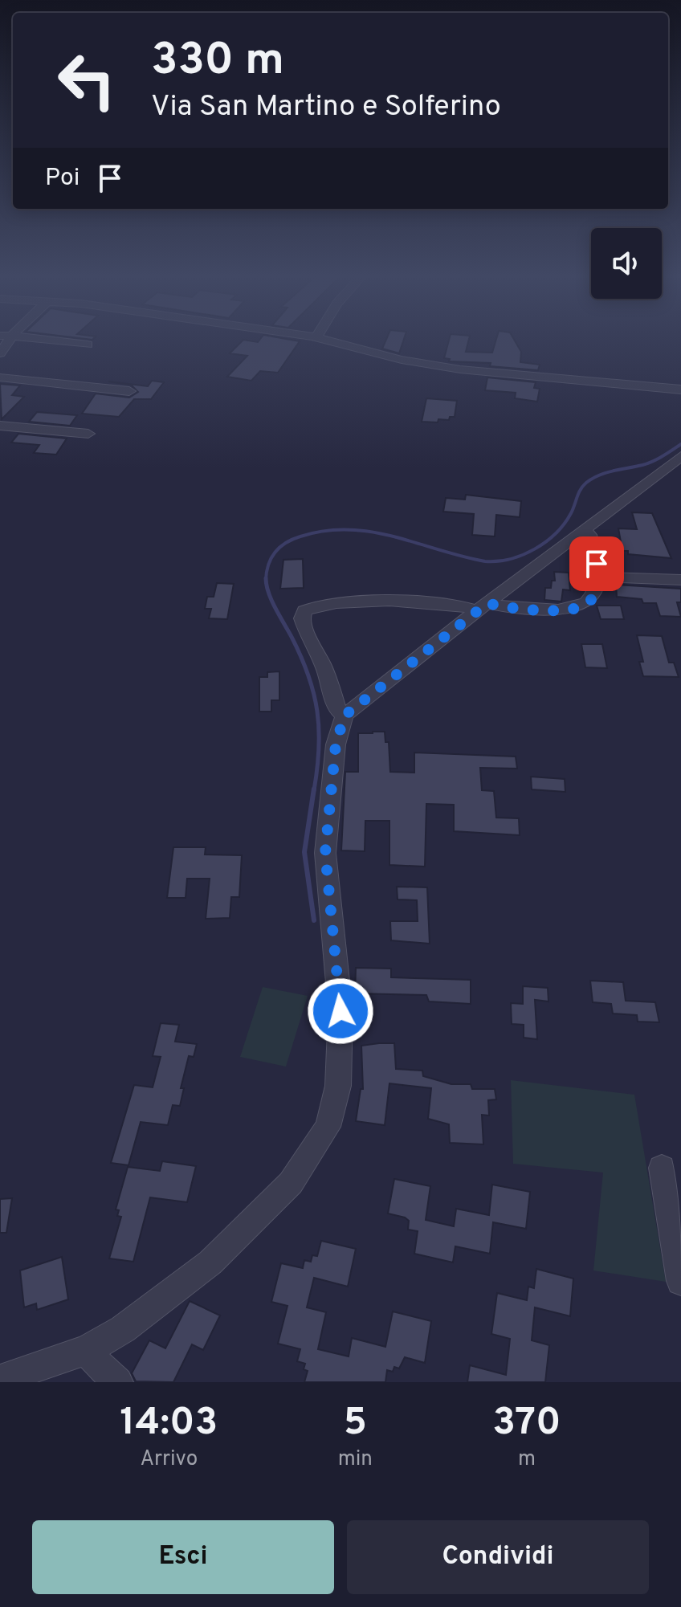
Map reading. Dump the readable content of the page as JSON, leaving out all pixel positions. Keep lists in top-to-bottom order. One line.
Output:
{"page":{"turn":["330 m","Via San Martino e Solferino"],"then":"Poi","eta":["14:03","Arrivo","5","min","370","m"],"buttons":["Esci","Condividi"]}}
